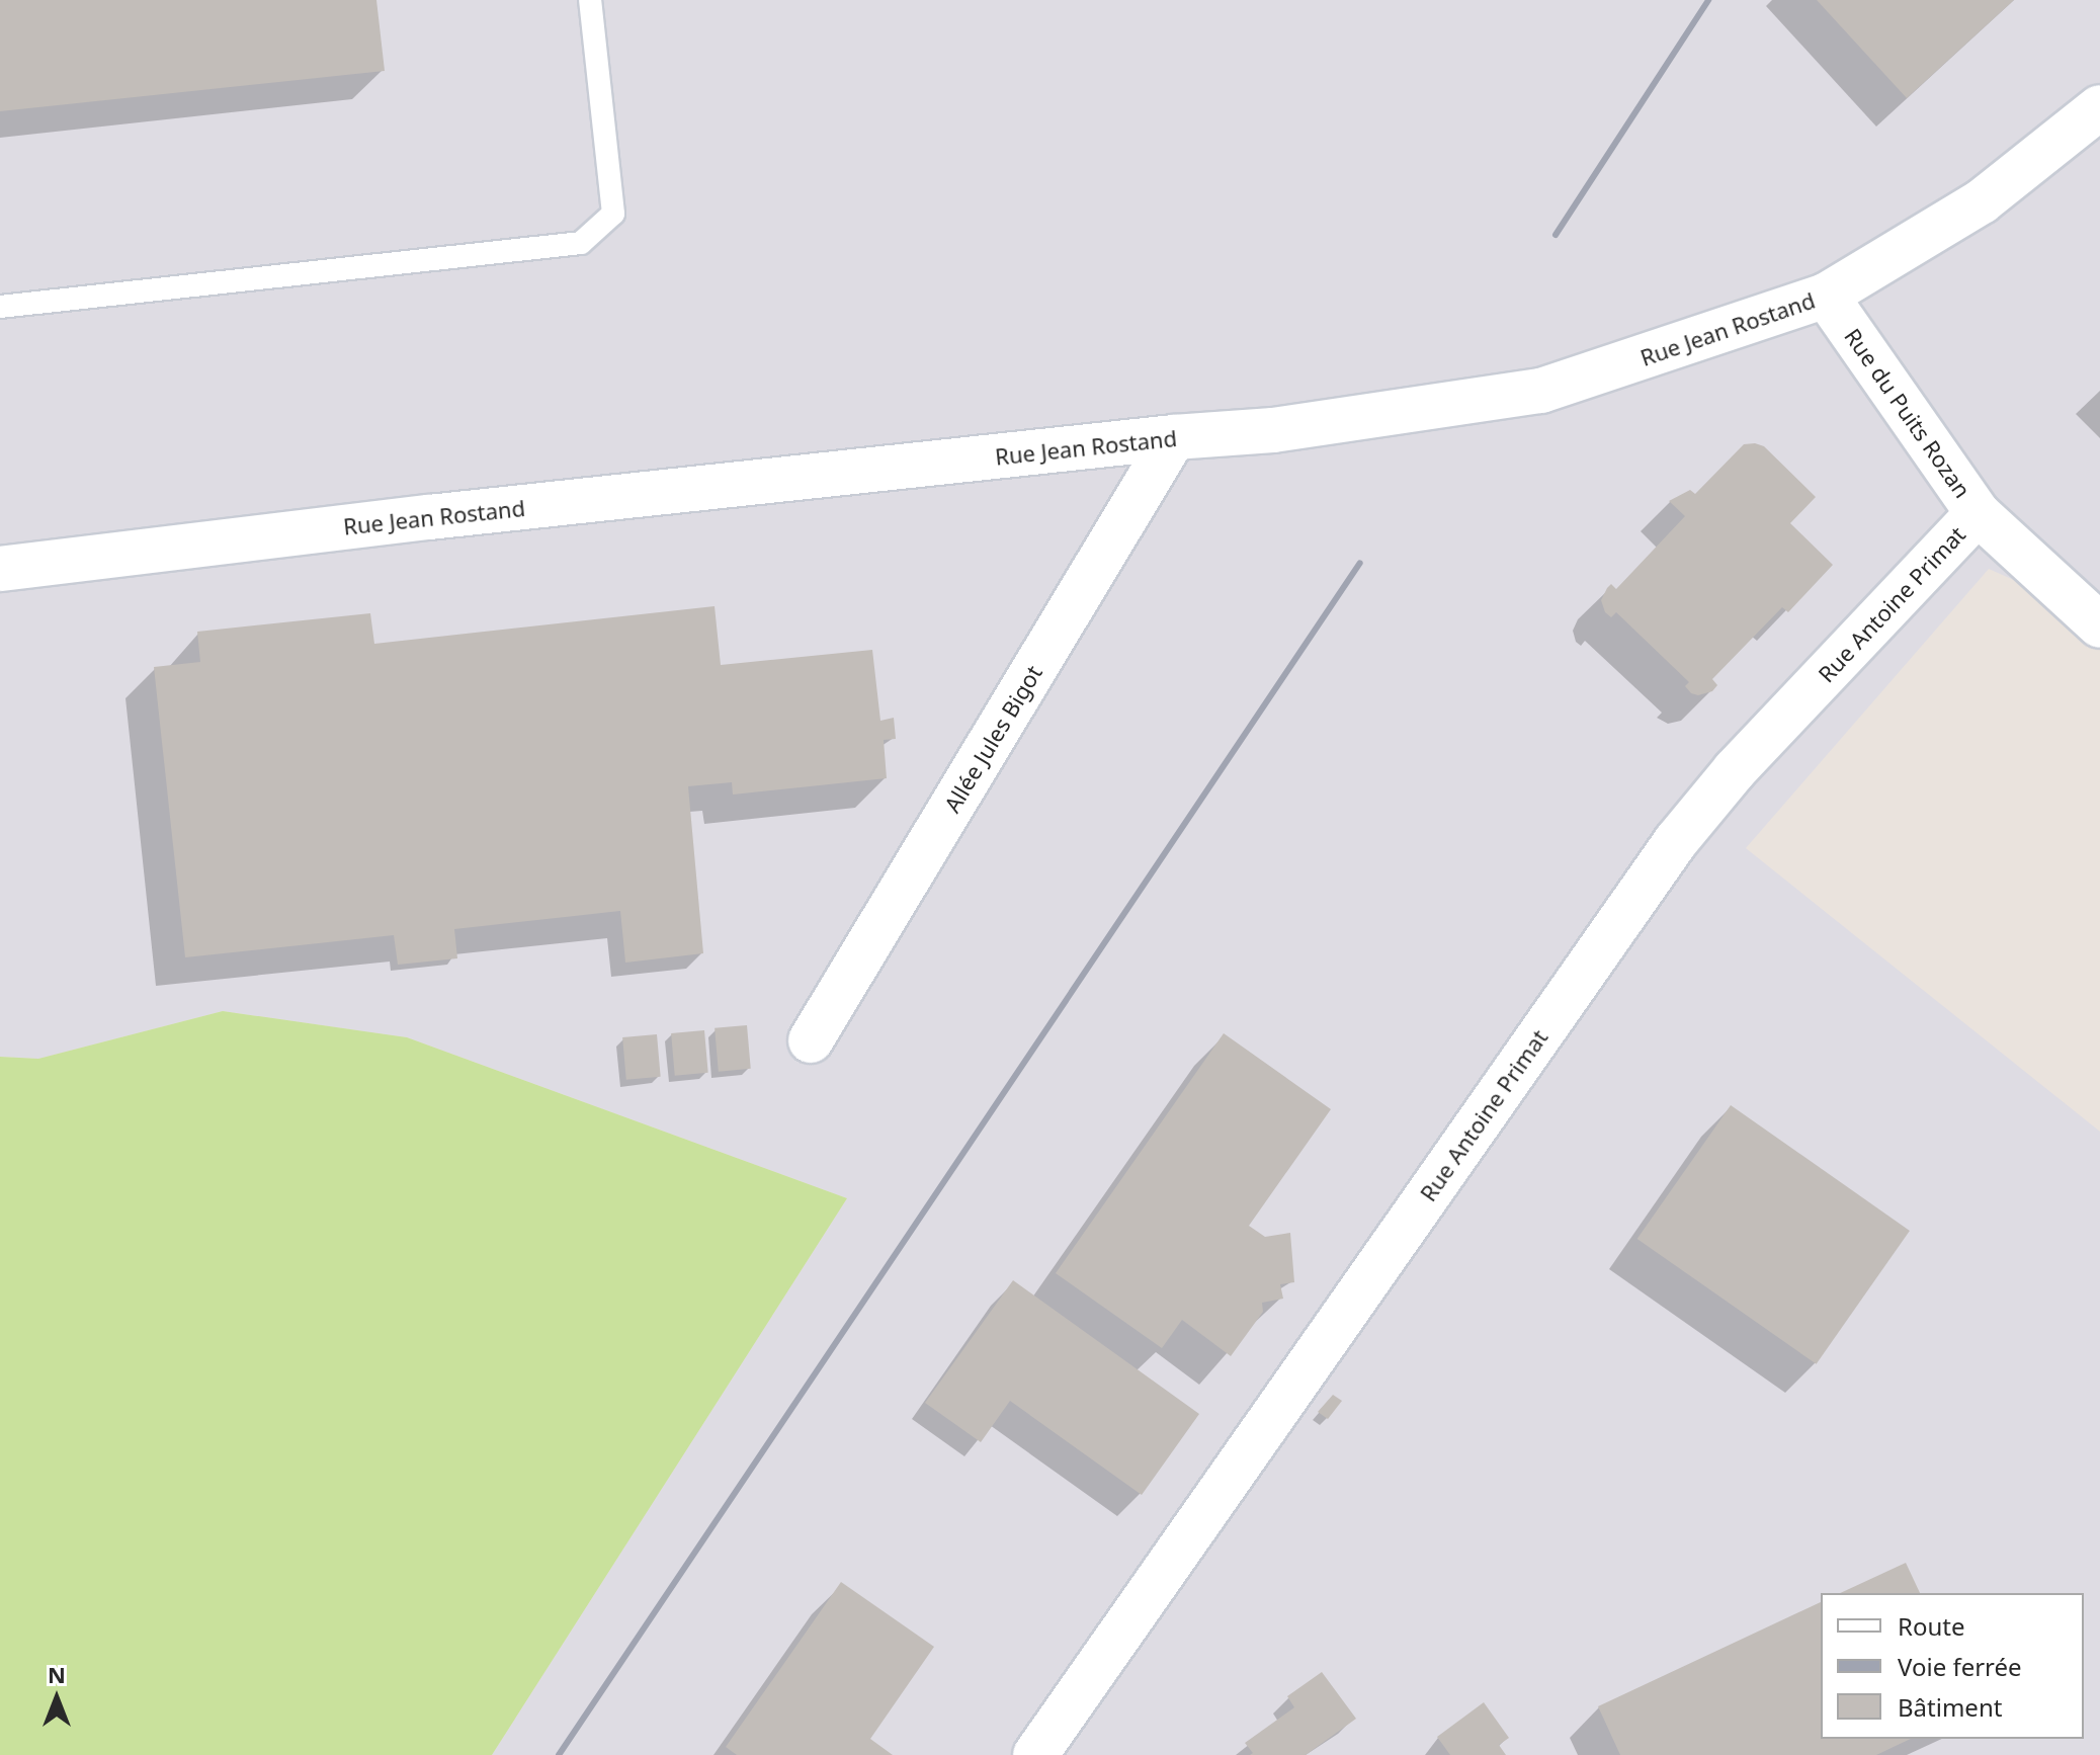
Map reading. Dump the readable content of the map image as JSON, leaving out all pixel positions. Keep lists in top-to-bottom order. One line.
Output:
{"streets":{"street":["Rue Jean Rostand","Rue du Puits Rozan","Rue Antoine Primat","Allée Jules Bigot"]},"crossings":[["Rue Jean Rostand","Rue du Puits Rozan"],["Rue Jean Rostand","Allée Jules Bigot"],["Rue du Puits Rozan","Rue Antoine Primat"]],"legend":["Route","Voie ferrée","Bâtiment"],"north":"top"}
